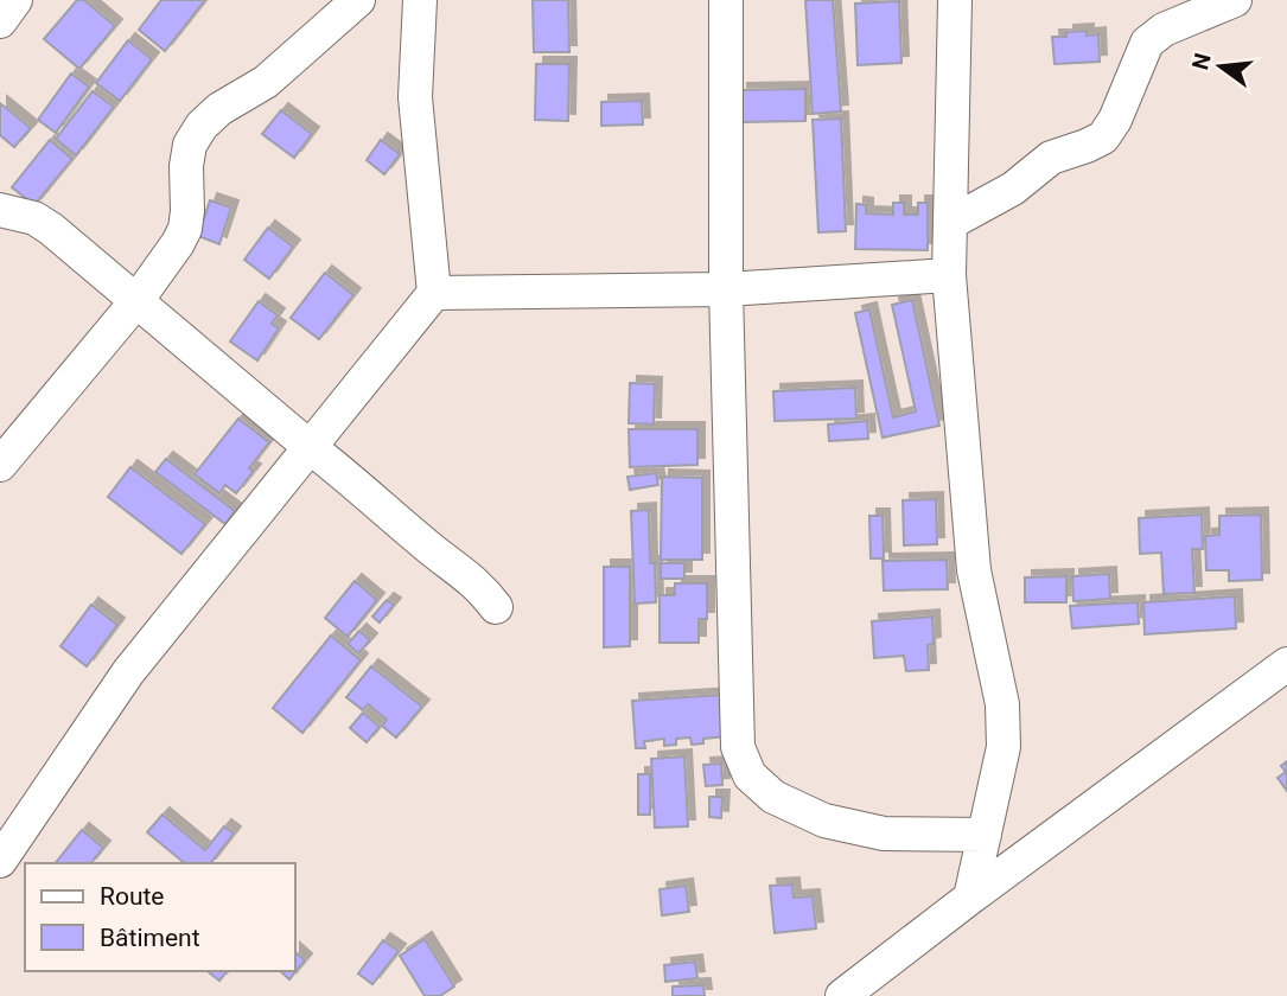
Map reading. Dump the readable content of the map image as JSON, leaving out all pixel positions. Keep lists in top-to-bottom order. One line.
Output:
{"legend":["Route","Bâtiment"],"north":"left"}
